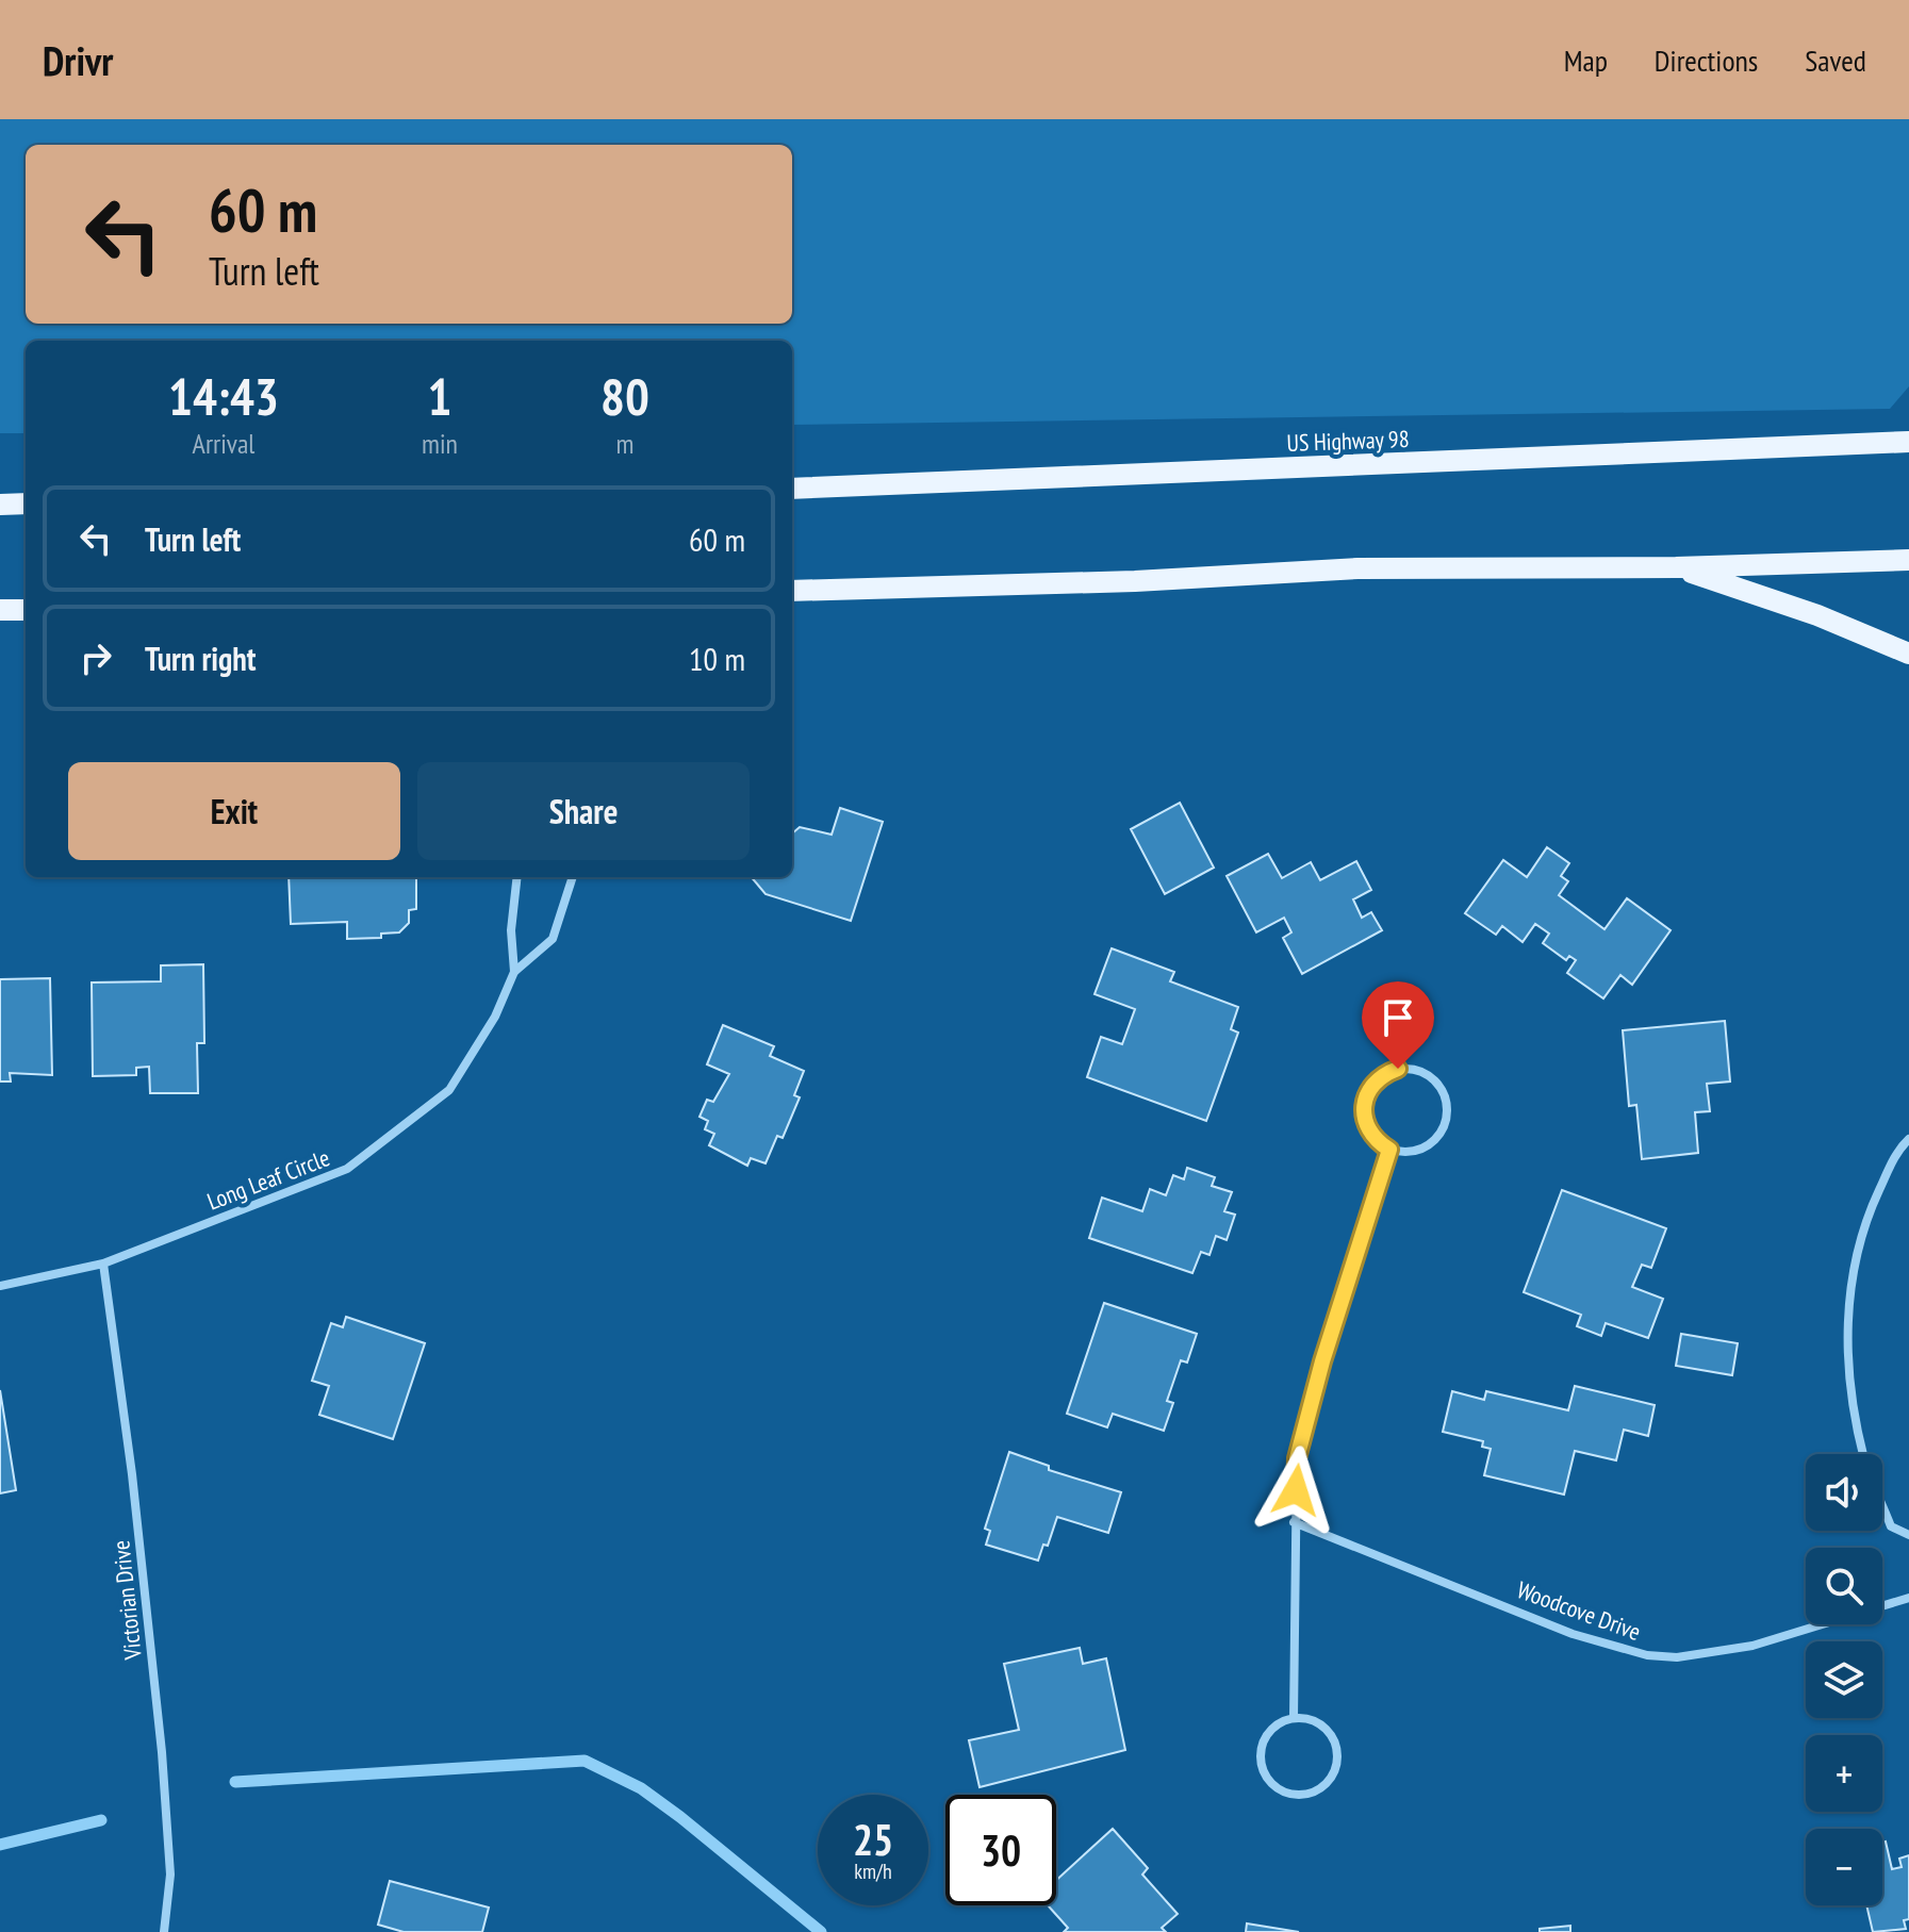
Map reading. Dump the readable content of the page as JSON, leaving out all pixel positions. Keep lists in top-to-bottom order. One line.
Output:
{"streets":{"main road":["US Highway 98"],"street":["Long Leaf Circle","Victorian Drive","Woodcove Drive"]},"crossings":[["Long Leaf Circle","Victorian Drive"]],"page":{"header":"Drivr","nav":["Map","Directions","Saved"],"turn":["60 m","Turn left"],"eta":["14:43","Arrival","1","min","80","m"],"list":[{"name":"Turn left","value":"60 m"},{"name":"Turn right","value":"10 m"}],"buttons":["Exit","Share"],"map_buttons":["+","−"],"speed":"25 km/h","limit":"30"}}
